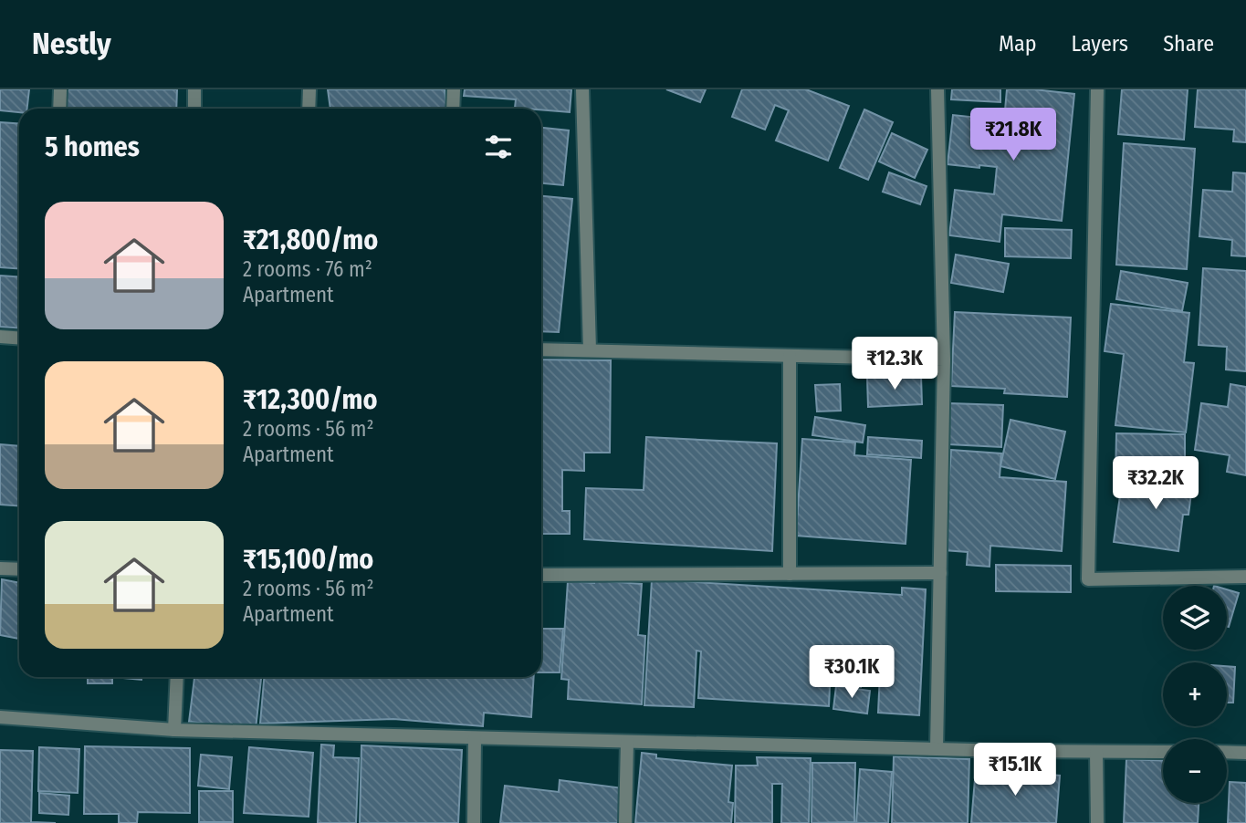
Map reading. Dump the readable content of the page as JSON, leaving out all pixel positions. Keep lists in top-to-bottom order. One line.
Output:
{"page":{"header":"Nestly","nav":["Map","Layers","Share"],"price":["₹21.8K","₹12.3K","₹32.2K","₹30.1K","₹15.1K"],"heading":"5 homes","list":[{"name":"₹21,800/mo","note":"2 rooms · 76 m² · Apartment"},{"name":"₹12,300/mo","note":"2 rooms · 56 m² · Apartment"},{"name":"₹15,100/mo","note":"2 rooms · 56 m² · Apartment"}],"map_buttons":["+","−"]}}
